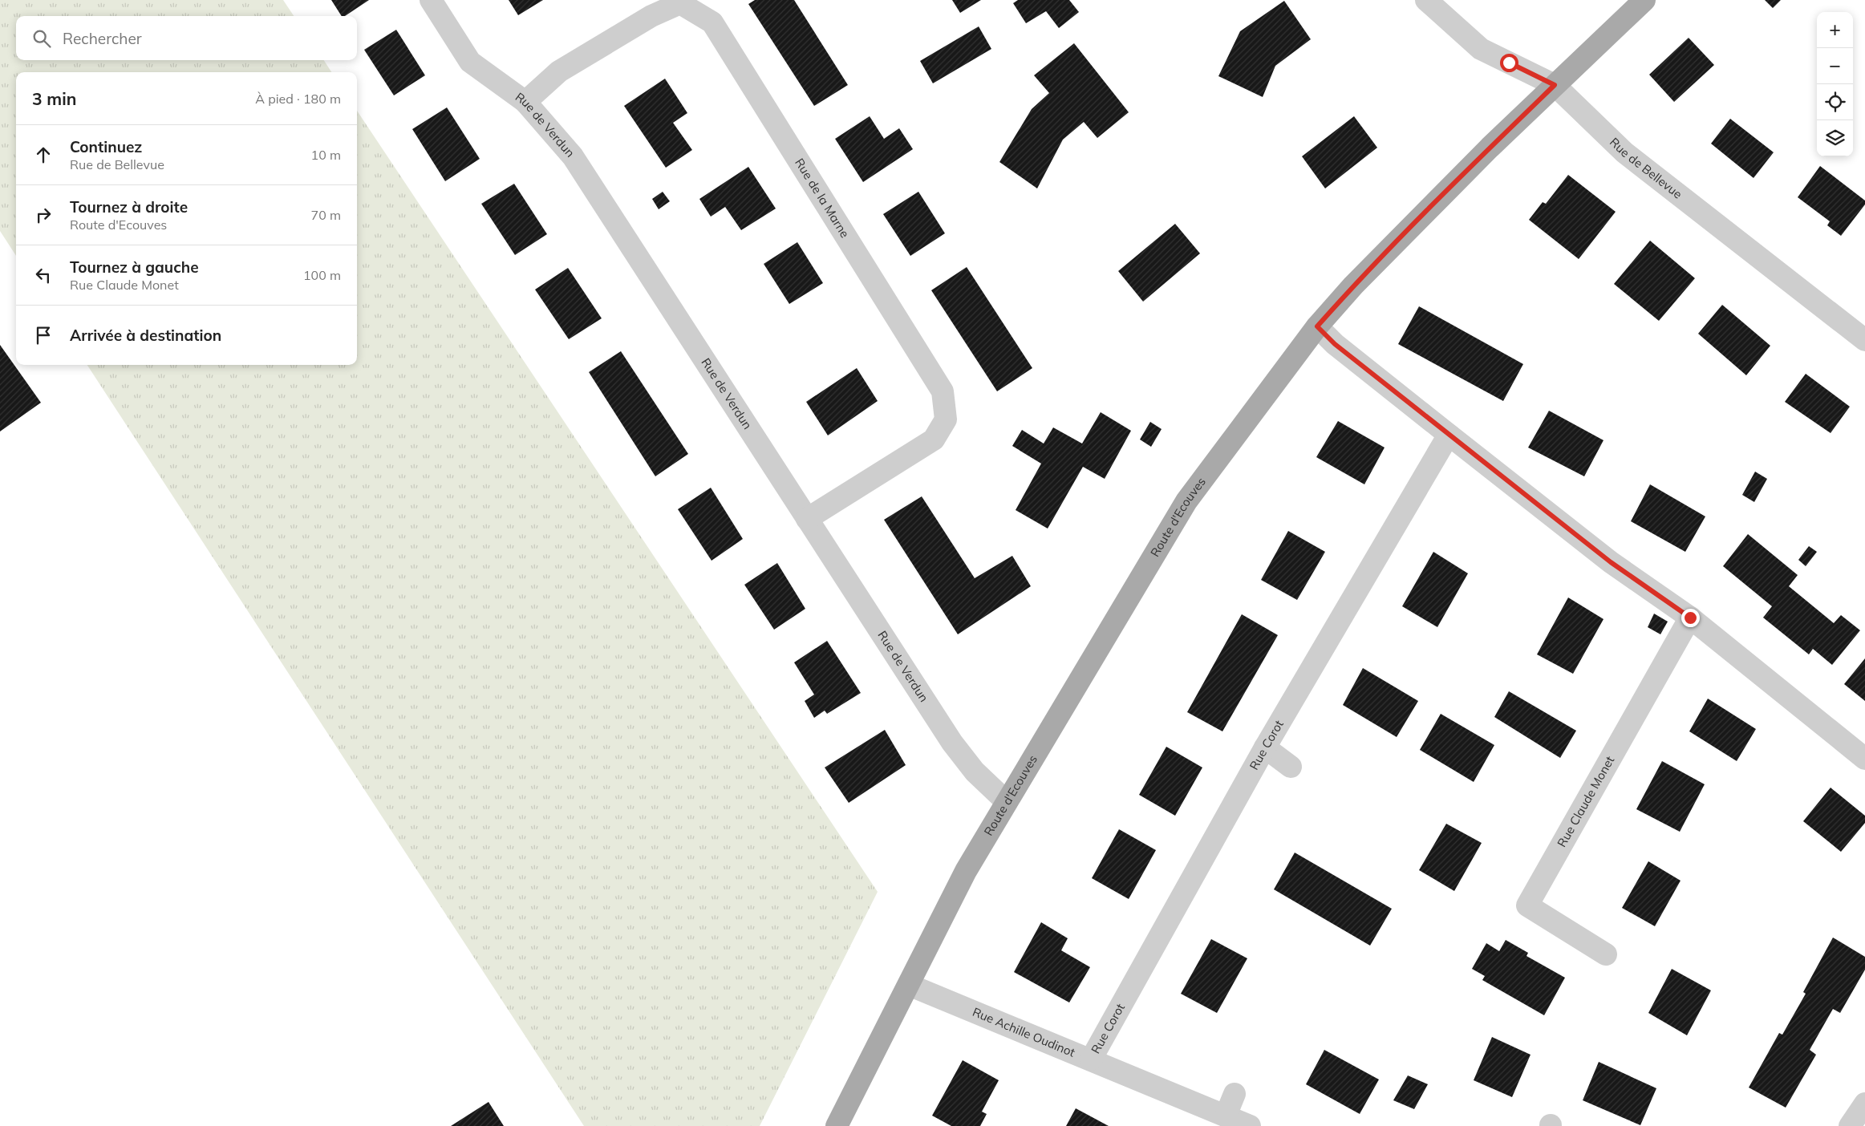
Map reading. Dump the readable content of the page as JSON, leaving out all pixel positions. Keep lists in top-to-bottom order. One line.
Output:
{"streets":{"main road":["Route d'Ecouves"],"street":["Rue de Verdun","Rue de Bellevue","Rue de la Marne","Rue Corot","Rue Claude Monet","Rue Achille Oudinot"]},"crossings":[["Rue de Verdun","Rue de la Marne"],["Rue de Verdun","Route d'Ecouves"],["Rue de Bellevue","Route d'Ecouves"],["Route d'Ecouves","Rue Achille Oudinot"],["Rue Corot","Rue Achille Oudinot"]],"page":{"map_buttons":["+","−"],"search":"Rechercher","heading":["3 min","À pied · 180 m"],"list":[["Continuez","Rue de Bellevue","10 m"],["Tournez à droite","Route d'Ecouves","70 m"],["Tournez à gauche","Rue Claude Monet","100 m"],"Arrivée à destination"]}}
